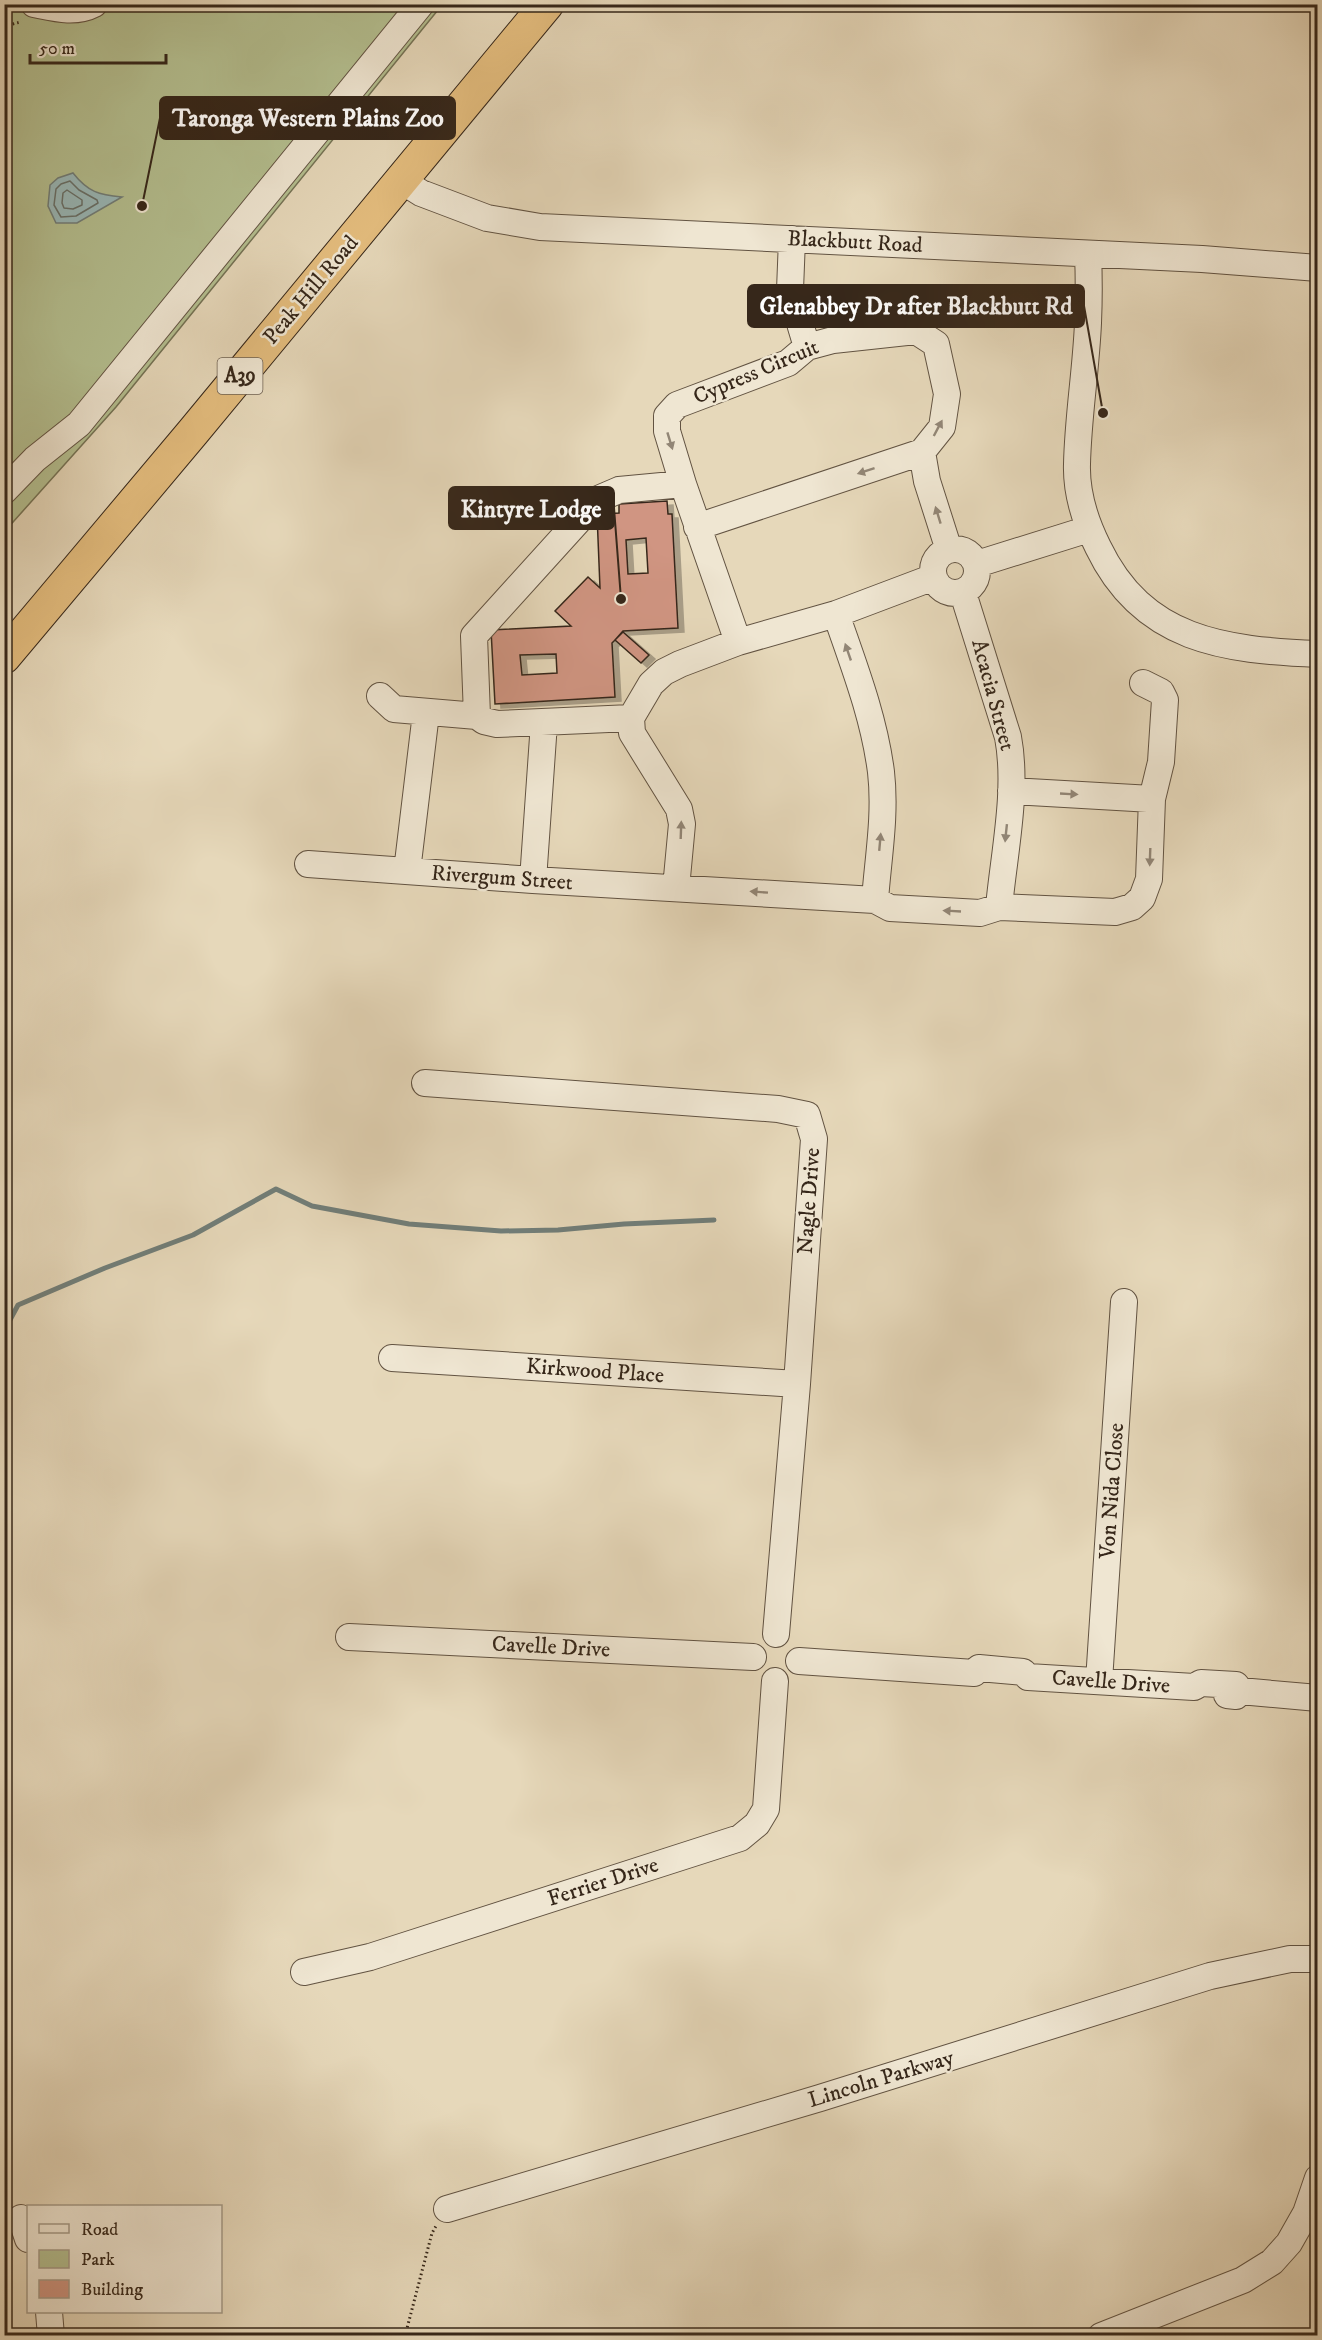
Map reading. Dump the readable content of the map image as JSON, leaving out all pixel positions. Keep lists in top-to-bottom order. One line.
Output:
{"streets":{"highway":["Peak Hill Road","A39"],"street":["Blackbutt Road","Cypress Circuit","Acacia Street","Rivergum Street","Nagle Drive","Kirkwood Place","Von Nida Close","Cavelle Drive","Ferrier Drive","Lincoln Parkway"]},"crossings":[["Blackbutt Road","Peak Hill Road"],["Acacia Street","Rivergum Street"],["Nagle Drive","Kirkwood Place"],["Nagle Drive","Cavelle Drive"],["Nagle Drive","Ferrier Drive"],["Von Nida Close","Cavelle Drive"],["Cavelle Drive","Ferrier Drive"]],"one_way":["Rivergum Street"],"places":["Taronga Western Plains Zoo","Glenabbey Dr after Blackbutt Rd","Kintyre Lodge"],"legend":["Road","Park","Building"],"scale_bar":"50 m"}
